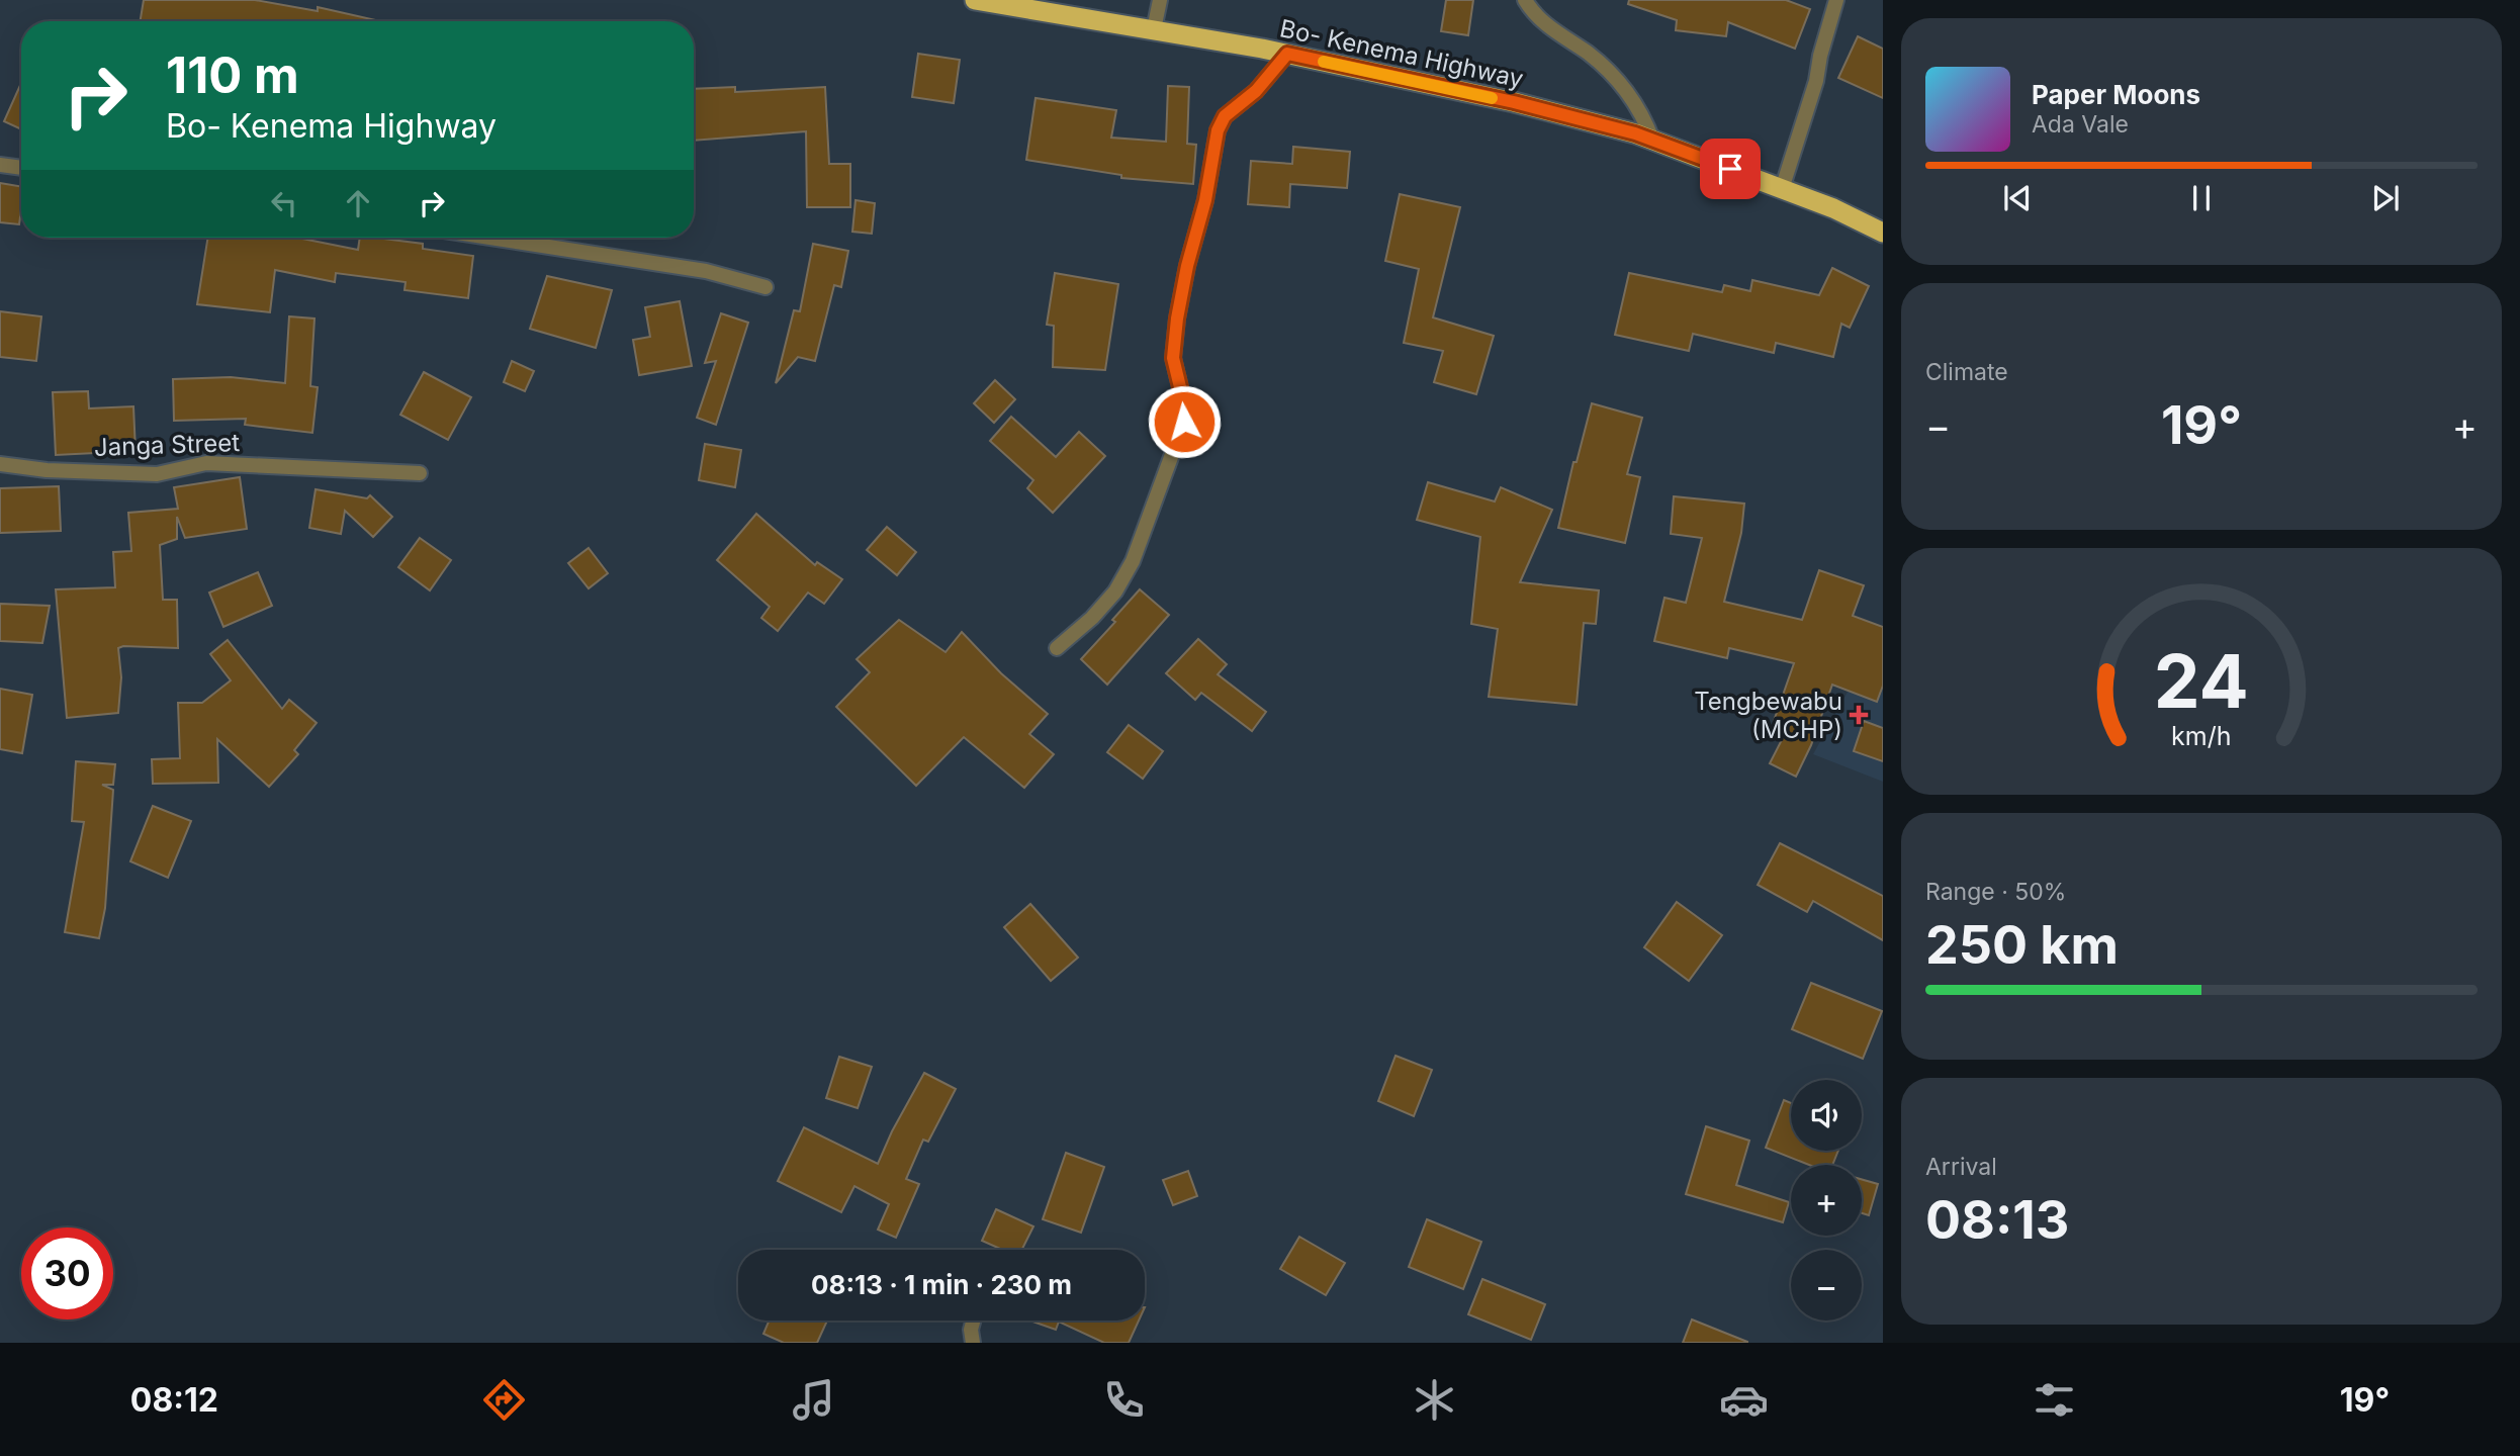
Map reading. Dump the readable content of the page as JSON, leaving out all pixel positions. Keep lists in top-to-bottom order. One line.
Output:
{"streets":{"highway":["Bo- Kenema Highway"],"street":["Janga Street"]},"places":{"health":["Tengbewabu (MCHP)"]},"page":{"turn":["110 m","Bo- Kenema Highway"],"song":["Paper Moons","Ada Vale"],"tile":["Climate",["Range · 50%","250 km"],["Arrival","08:13"]],"heat":["−","19°","+"],"map_buttons":["+","−"],"limit":"30","trip":"08:13 · 1 min · 230 m","tabs":["08:12","19°"],"gauge":["24","km/h"]}}
